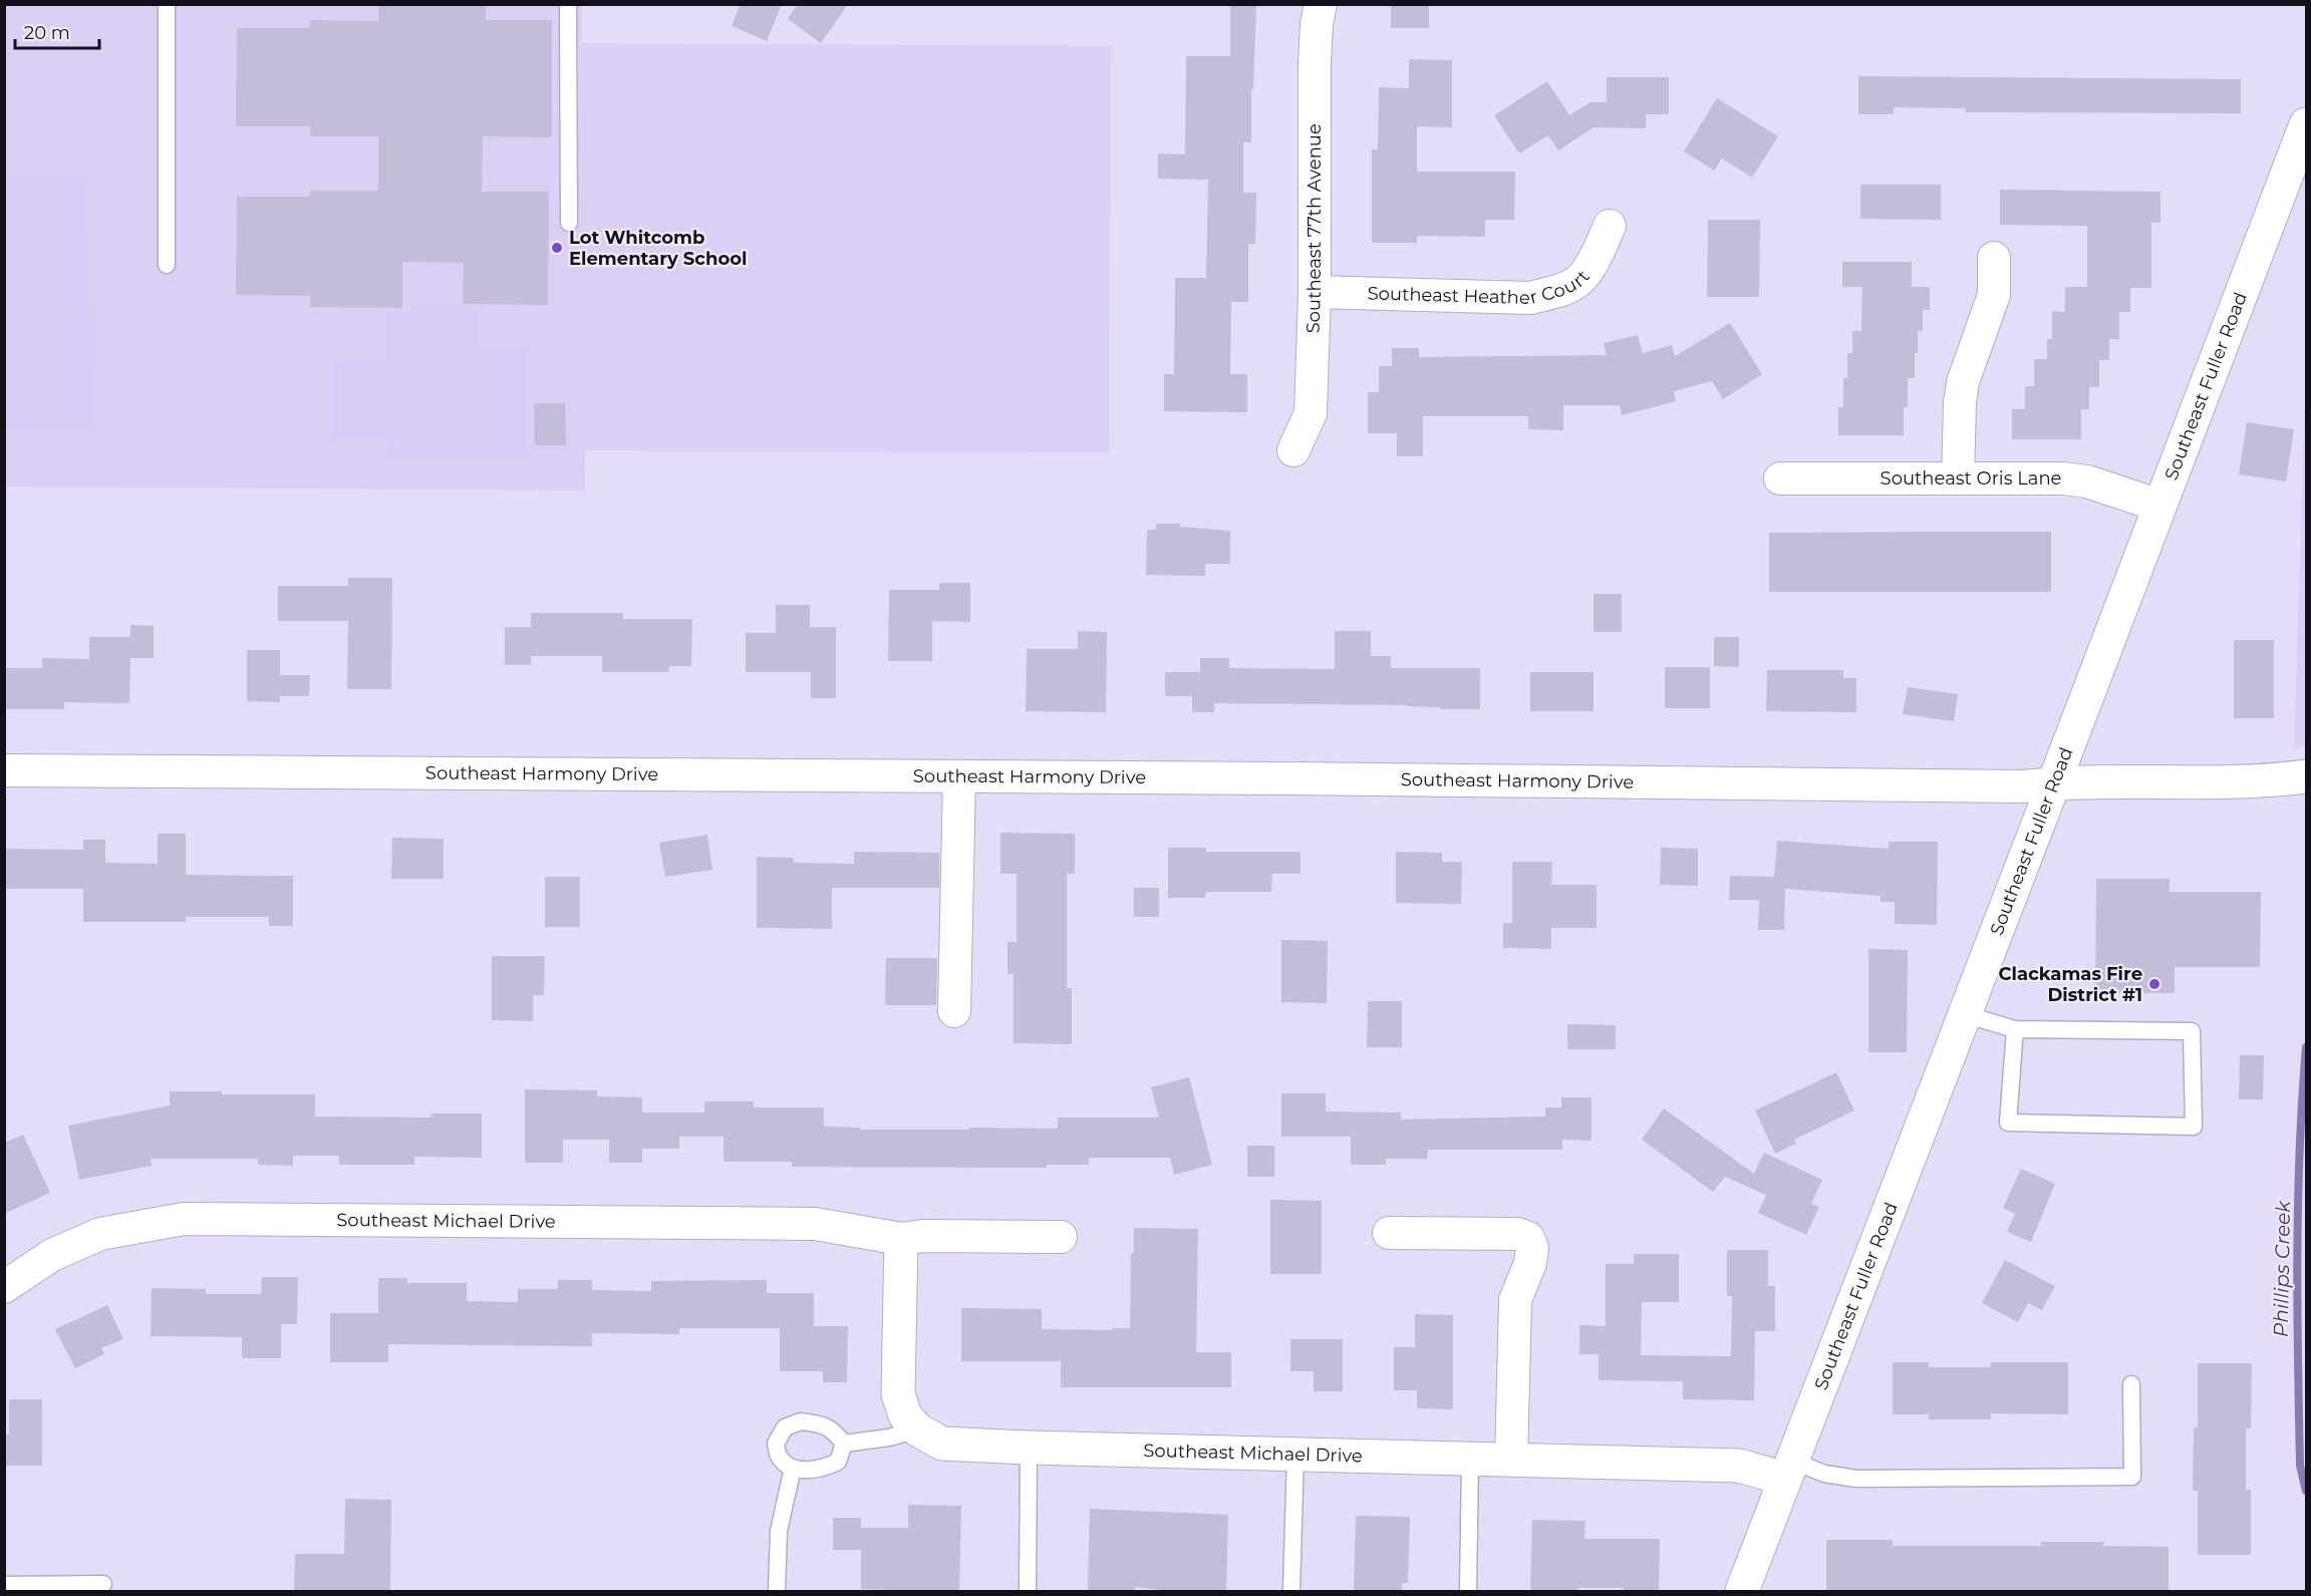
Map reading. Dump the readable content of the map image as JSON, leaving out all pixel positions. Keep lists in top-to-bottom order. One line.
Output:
{"streets":{"street":["Southeast 77th Avenue","Southeast Heather Court","Southeast Fuller Road","Southeast Oris Lane","Southeast Harmony Drive","Southeast Michael Drive"]},"crossings":[["Southeast 77th Avenue","Southeast Heather Court"],["Southeast Fuller Road","Southeast Oris Lane"],["Southeast Fuller Road","Southeast Harmony Drive"],["Southeast Fuller Road","Southeast Michael Drive"]],"water":["Phillips Creek"],"places":["Lot Whitcomb Elementary School","Clackamas Fire District #1"],"scale_bar":"20 m"}
